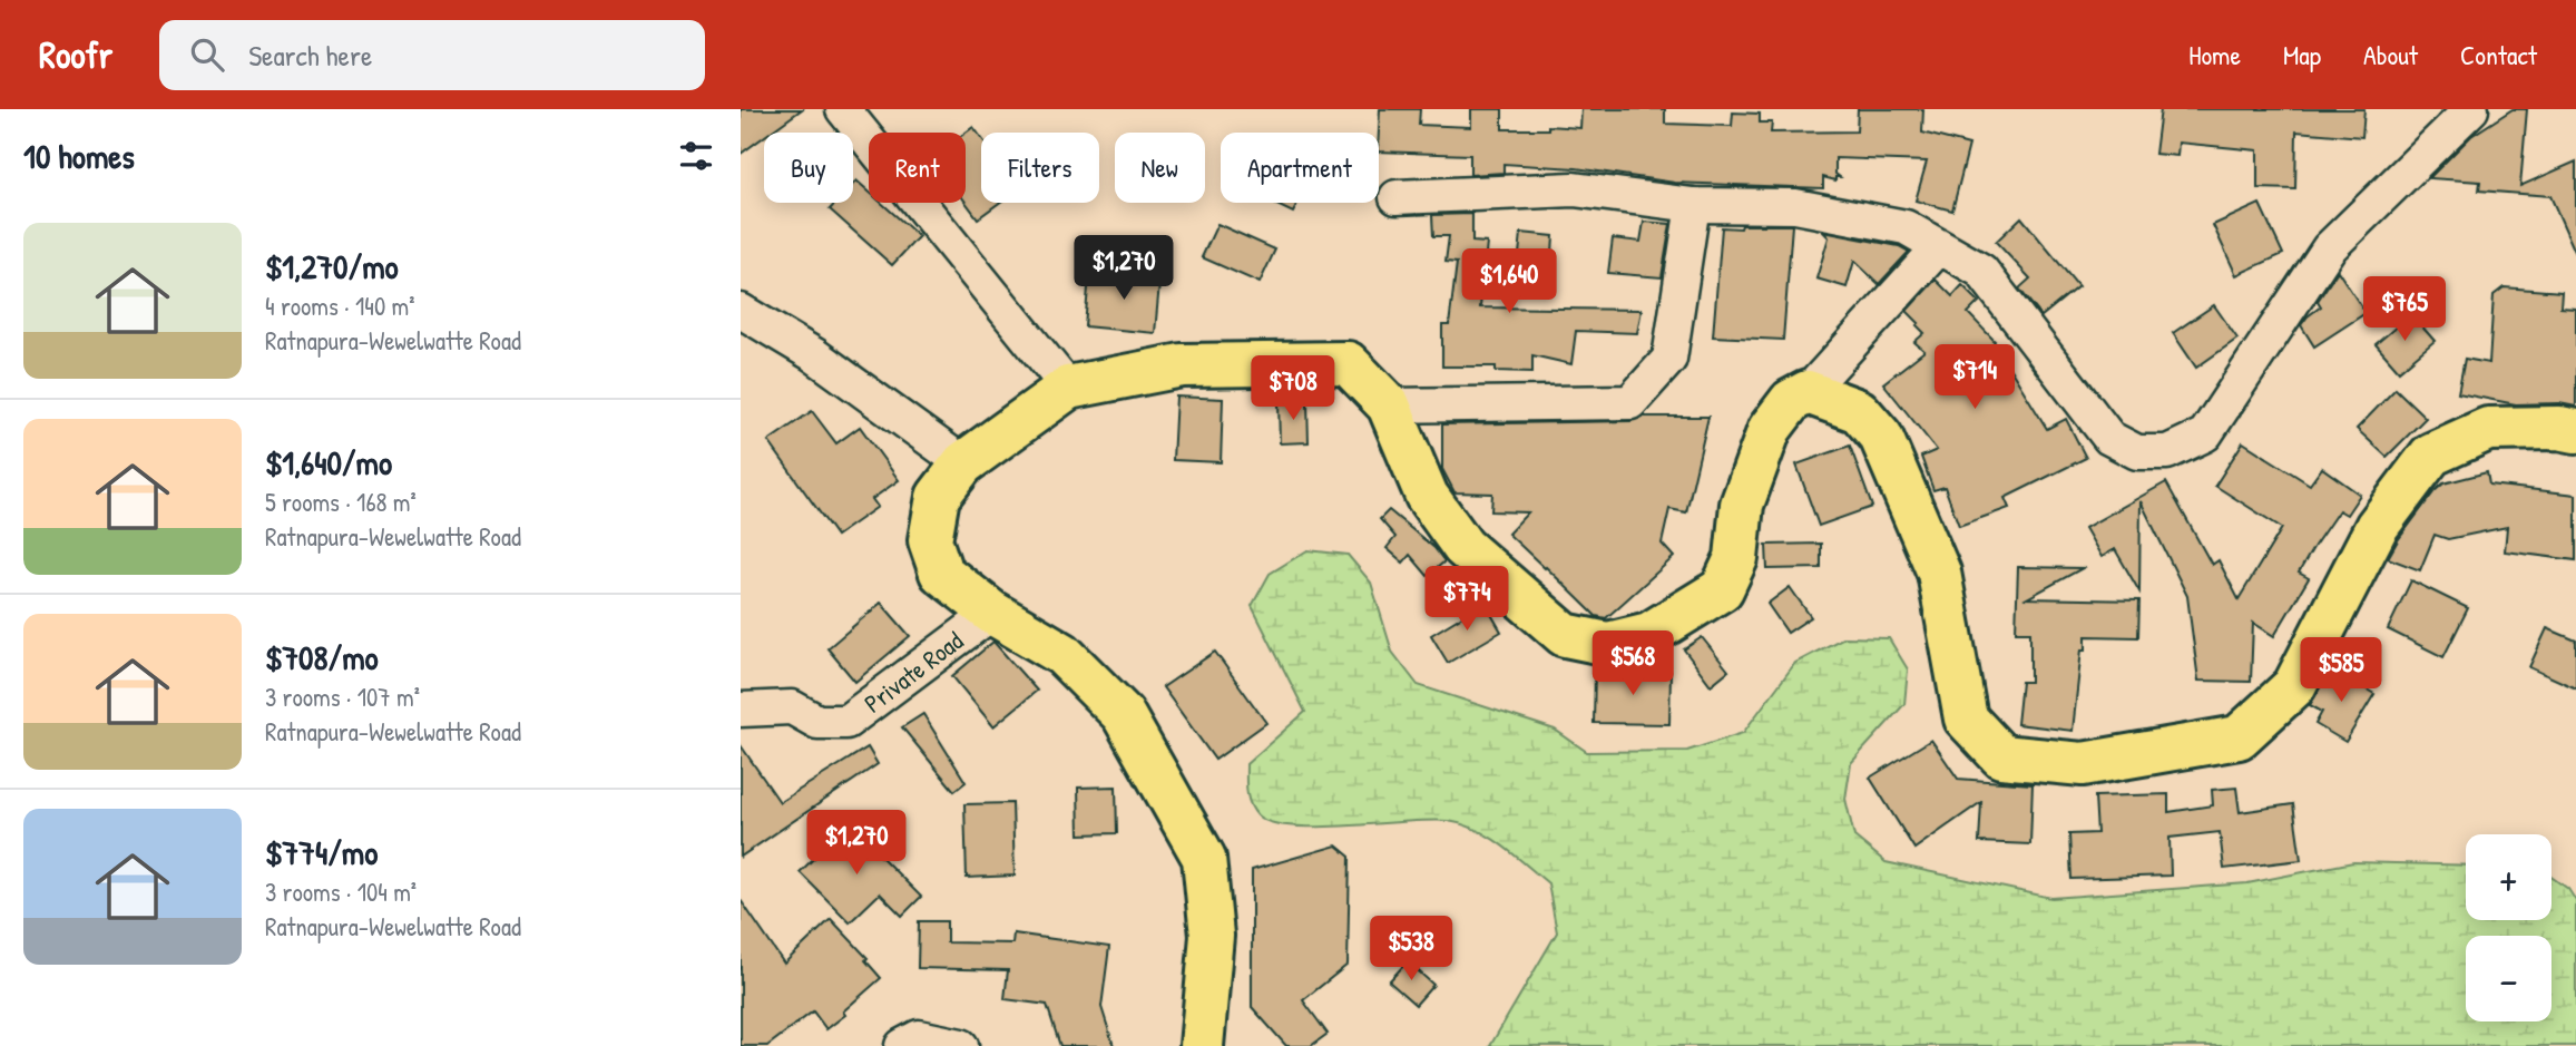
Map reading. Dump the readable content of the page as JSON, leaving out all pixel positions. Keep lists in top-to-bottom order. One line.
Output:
{"streets":{"street":["Private Road"]},"page":{"header":"Roofr","search":"Search here","nav":["Home","Map","About","Contact"],"heading":"10 homes","chip":["Buy","Rent","Filters","New","Apartment"],"list":[{"name":"$1,270/mo","note":"4 rooms · 140 m² · Ratnapura-Wewelwatte Road"},{"name":"$1,640/mo","note":"5 rooms · 168 m² · Ratnapura-Wewelwatte Road"},{"name":"$708/mo","note":"3 rooms · 107 m² · Ratnapura-Wewelwatte Road"},{"name":"$774/mo","note":"3 rooms · 104 m² · Ratnapura-Wewelwatte Road"}],"price":["$1,270","$1,640","$765","$714","$708","$774","$568","$585","$1,270","$538"],"map_buttons":["+","−"]}}
